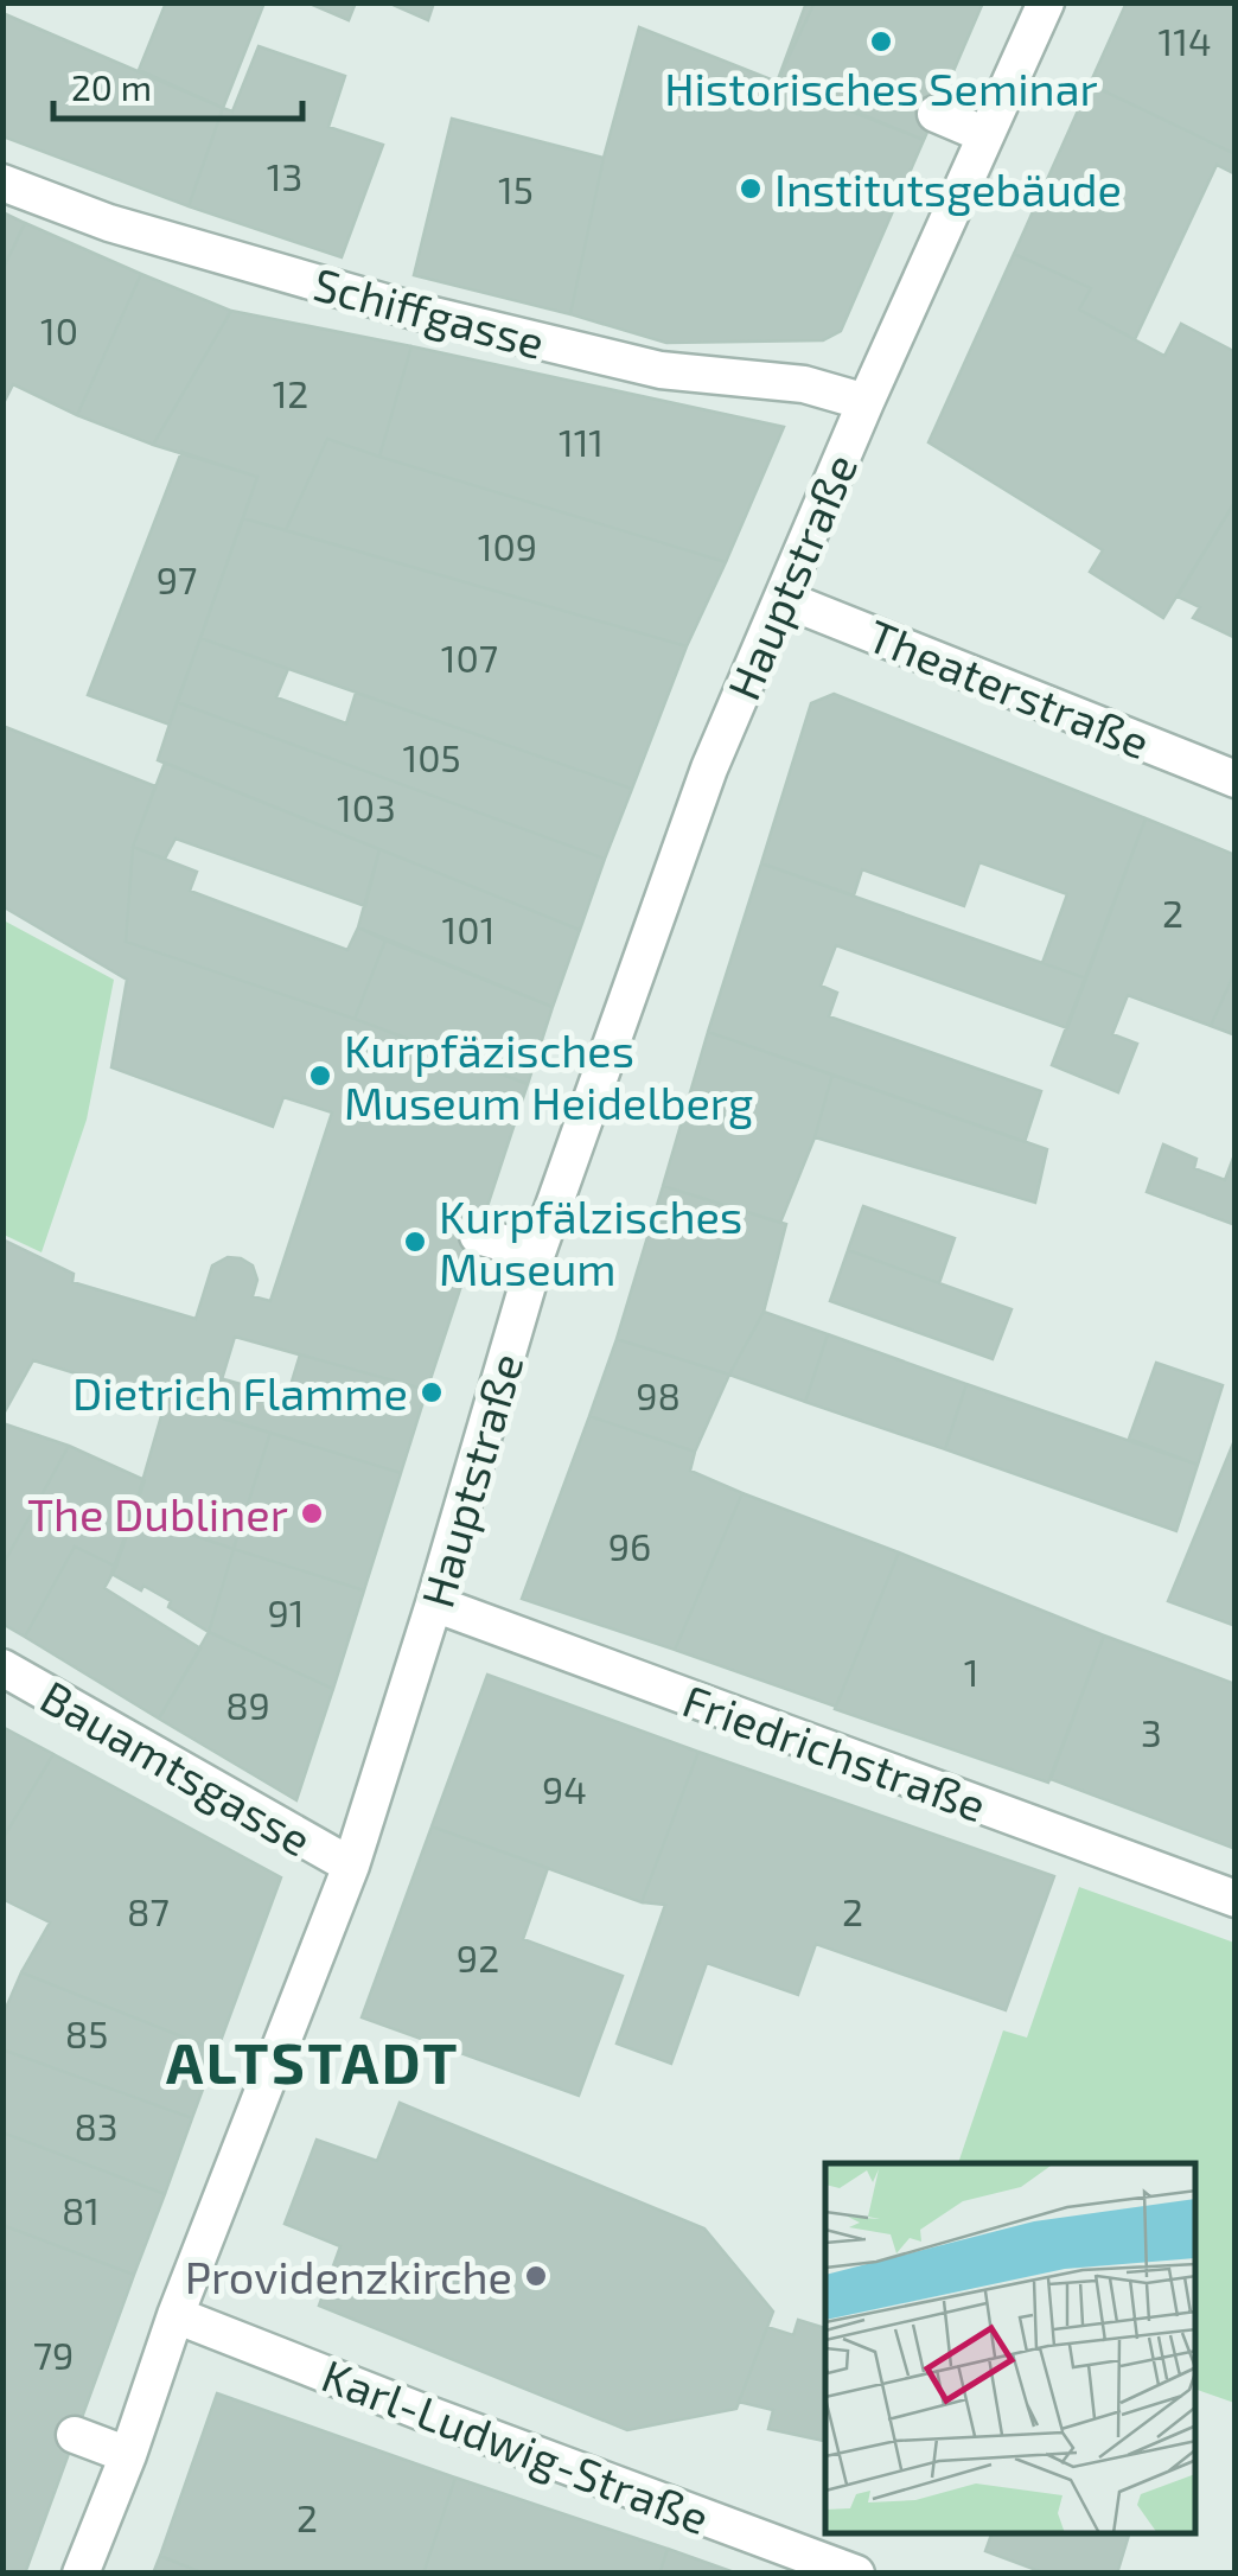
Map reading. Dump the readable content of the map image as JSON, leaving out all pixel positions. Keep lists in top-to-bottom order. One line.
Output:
{"streets":{"street":["Schiffgasse","Hauptstraße","Theaterstraße","Friedrichstraße","Bauamtsgasse","Karl-Ludwig-Straße"]},"crossings":[["Schiffgasse","Hauptstraße"],["Hauptstraße","Theaterstraße"],["Hauptstraße","Friedrichstraße"],["Hauptstraße","Bauamtsgasse"],["Hauptstraße","Karl-Ludwig-Straße"]],"districts":["ALTSTADT"],"places":["Historisches Seminar","Institutsgebäude","Kurpfäzisches Museum Heidelberg","Kurpfälzisches Museum","Dietrich Flamme","The Dubliner","Providenzkirche"],"house_numbers":["114","13","15","10","12","111","109","97","107","105","103","2","101","98","96","91","1","89","3","94","87","2","92","85","83","81","79","2"],"scale_bar":"20 m"}
